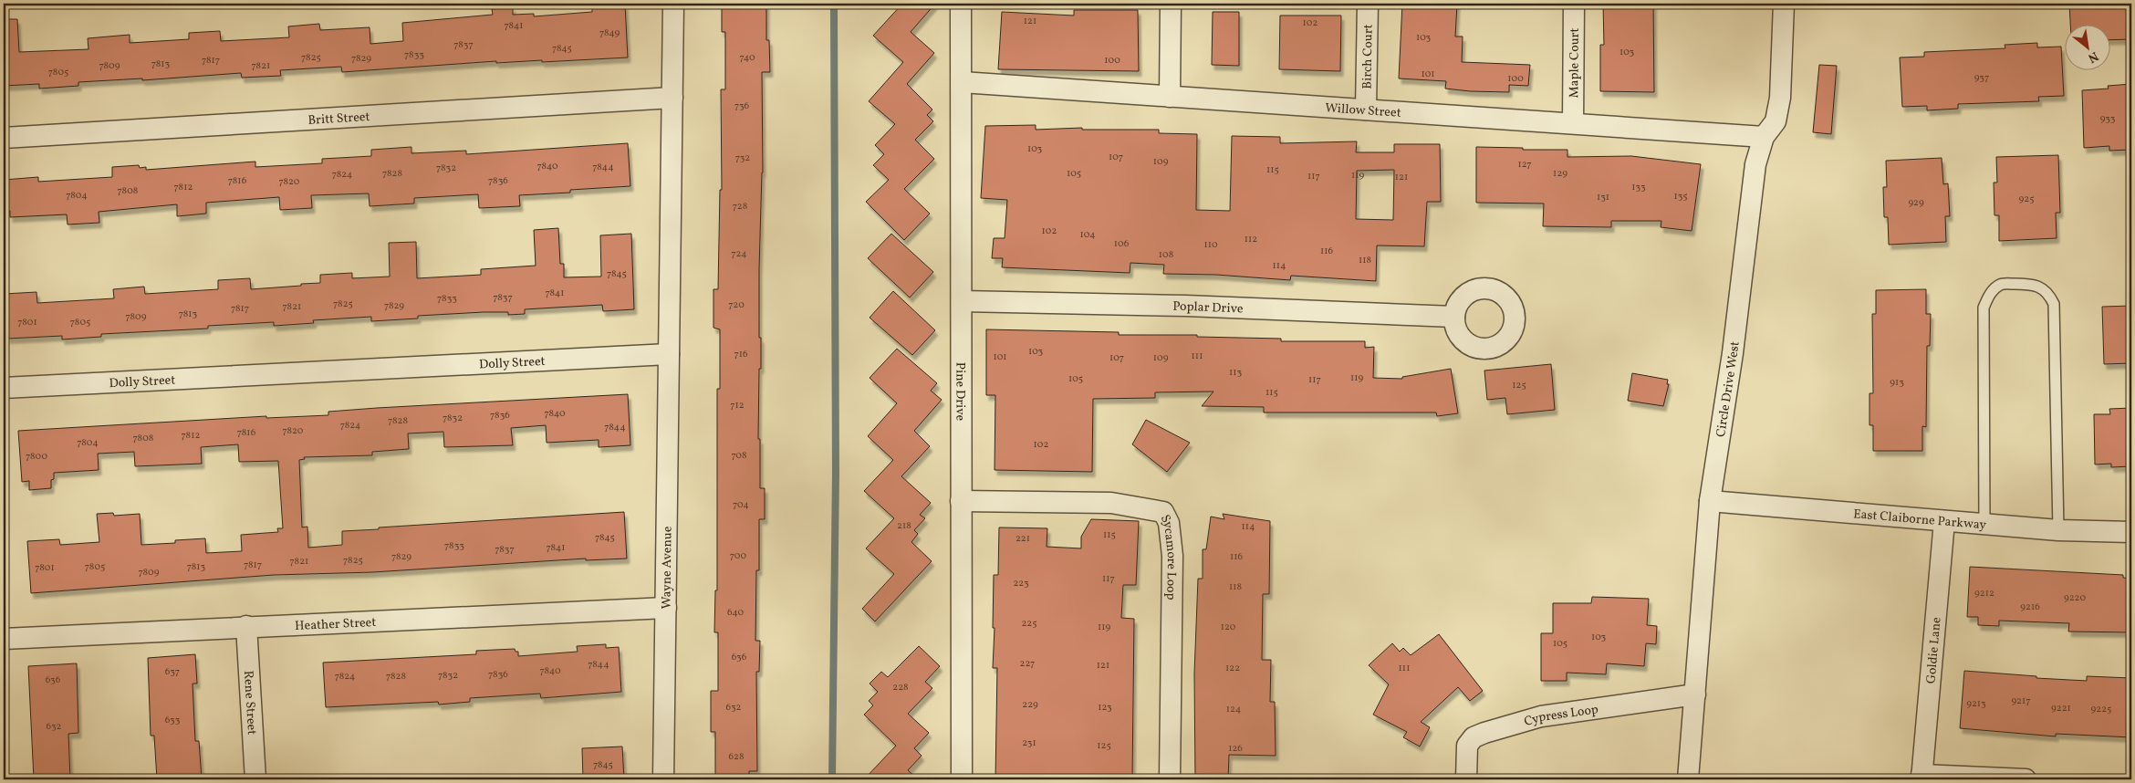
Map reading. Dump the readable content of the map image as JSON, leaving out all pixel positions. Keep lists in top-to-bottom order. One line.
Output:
{"streets":{"street":["Birch Court","Maple Court","Willow Street","Britt Street","Poplar Drive","Dolly Street","Circle Drive West","Pine Drive","East Claiborne Parkway","Sycamore Loop","Wayne Avenue","Heather Street","Goldie Lane","Rene Street","Cypress Loop"]},"crossings":[["Birch Court","Willow Street"],["Maple Court","Willow Street"],["Willow Street","Circle Drive West"],["Willow Street","Pine Drive"],["Poplar Drive","Pine Drive"],["Dolly Street","Wayne Avenue"],["Circle Drive West","East Claiborne Parkway"],["Circle Drive West","Cypress Loop"],["Pine Drive","Sycamore Loop"],["East Claiborne Parkway","Goldie Lane"],["Wayne Avenue","Heather Street"],["Heather Street","Rene Street"]],"house_numbers":["121","102","7841","7849","103","7837","7845","103","7833","7825","740","7829","7817","100","7813","7809","7821","7805","101","937","100","736","933","103","107","732","109","127","7840","7844","7832","115","7828","105","129","7824","119","117","121","7816","7836","7820","7812","133","7808","7804","135","131","925","929","728","102","104","112","106","110","116","724","108","118","114","7845","7841","7837","7833","7825","720","7829","7821","7817","7813","7809","7801","7805","103","716","111","101","107","109","113","119","105","117","913","125","115","712","7840","7836","7832","7828","7824","7844","7820","7816","7812","7808","7804","102","708","7800","704","218","114","115","7845","221","7833","7841","7837","700","7829","116","7825","7821","7817","7805","7813","7801","7809","117","223","118","9212","9220","9216","640","225","119","120","103","105","636","227","7844","121","122","111","7840","637","7836","7832","7824","7828","636","228","9217","9213","229","632","123","9221","124","9225","633","632","231","125","126","628","7845"],"north":"bottom right"}
